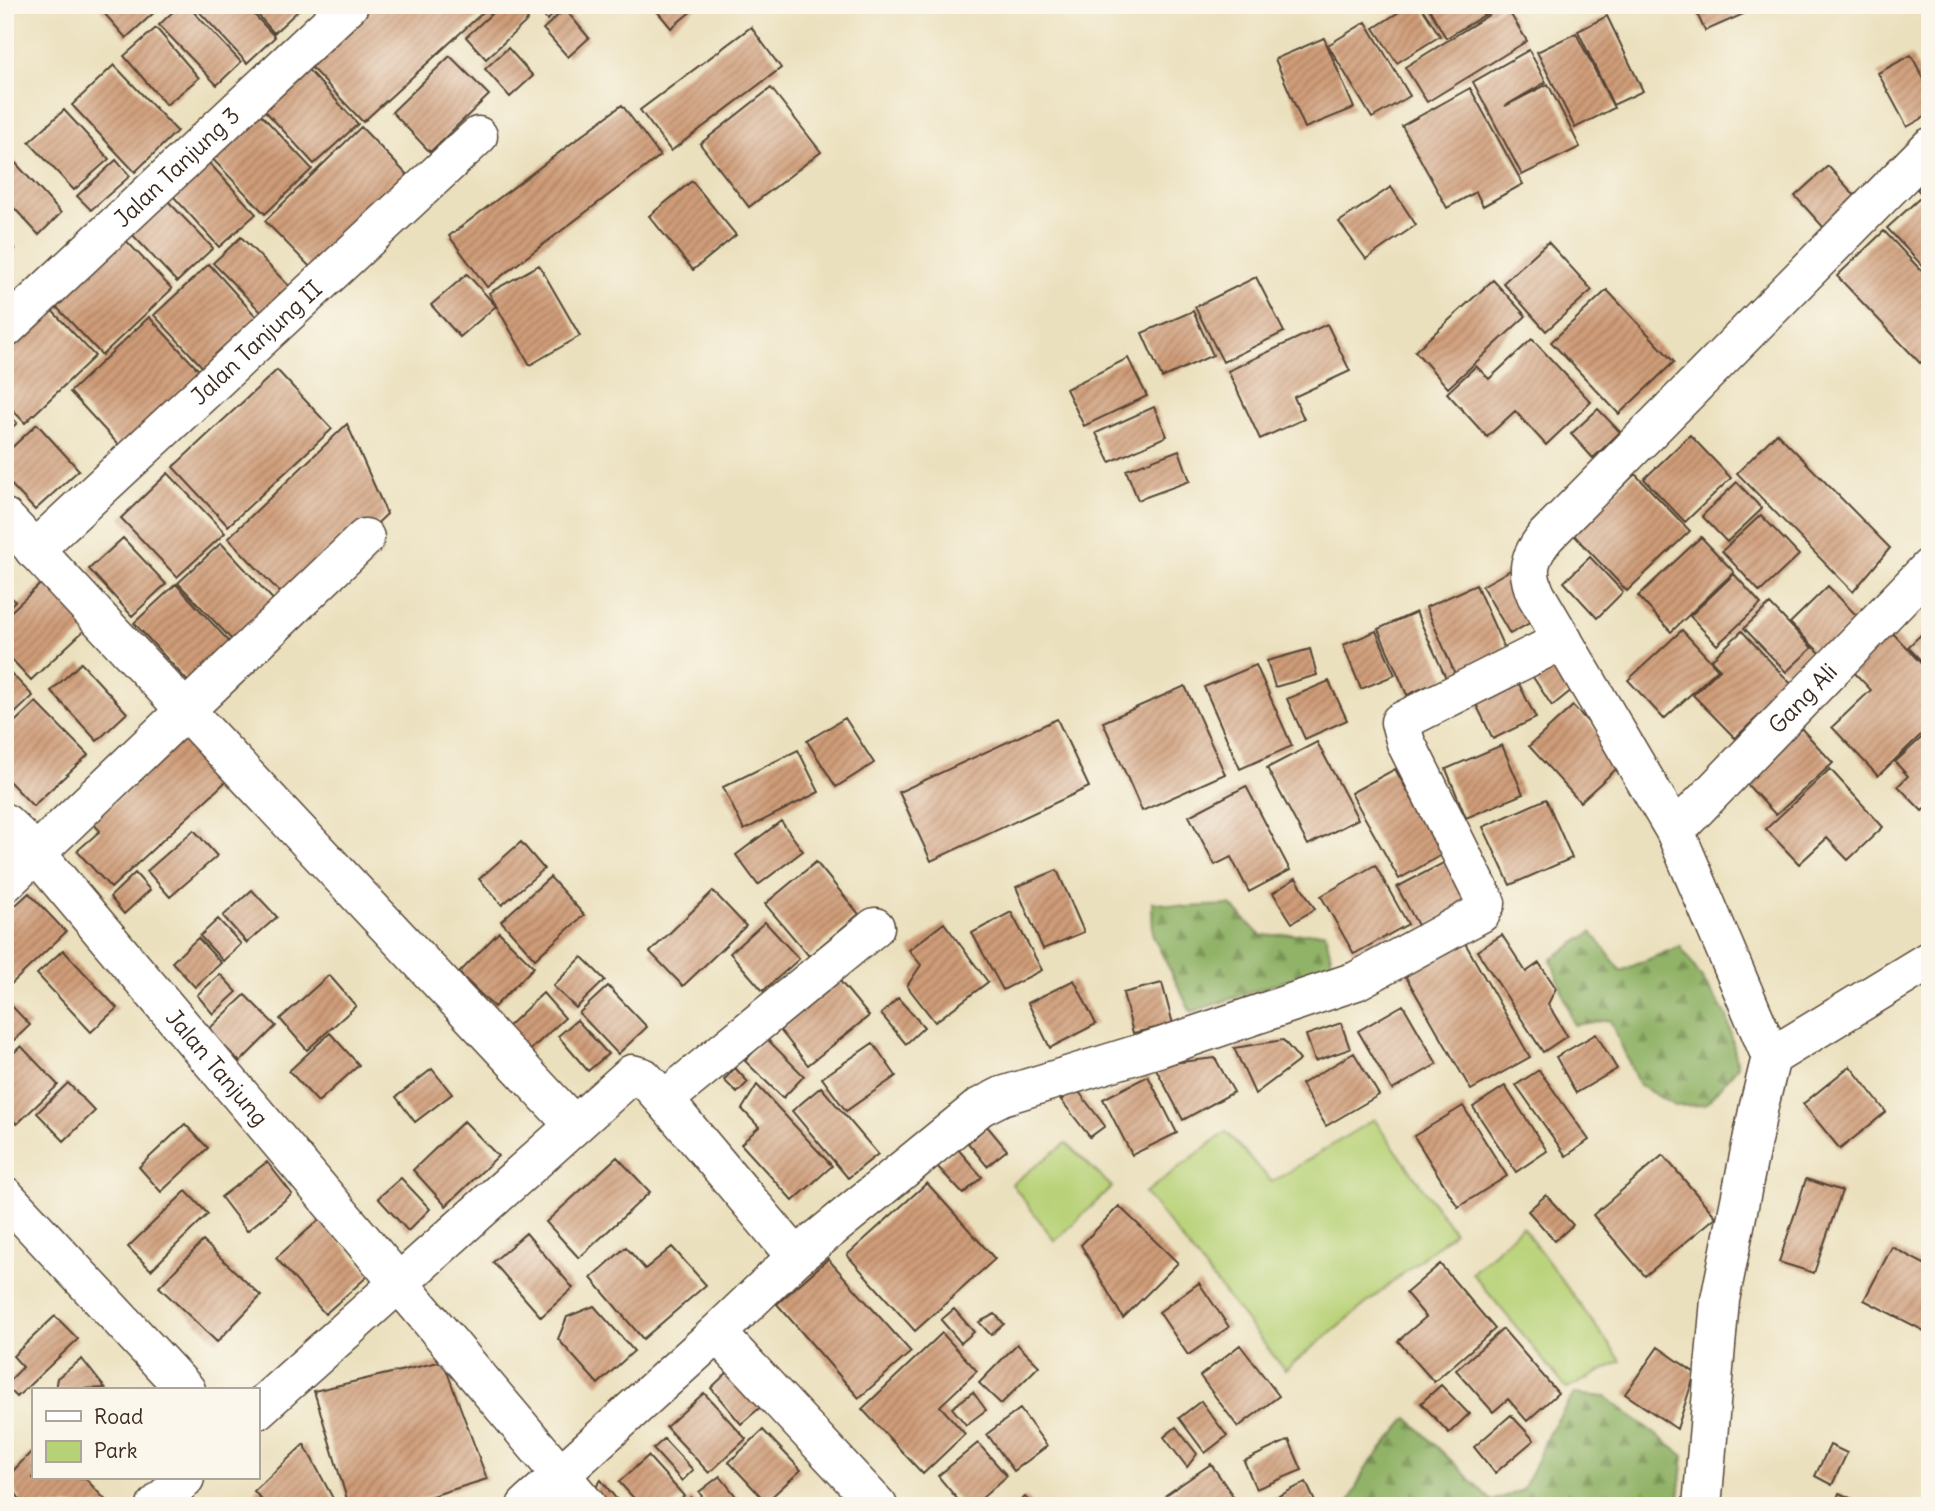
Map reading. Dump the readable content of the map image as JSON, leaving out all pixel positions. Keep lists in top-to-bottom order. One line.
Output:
{"streets":{"street":["Jalan Tanjung 3","Jalan Tanjung II","Gang Ali","Jalan Tanjung"]},"legend":["Road","Park"]}
